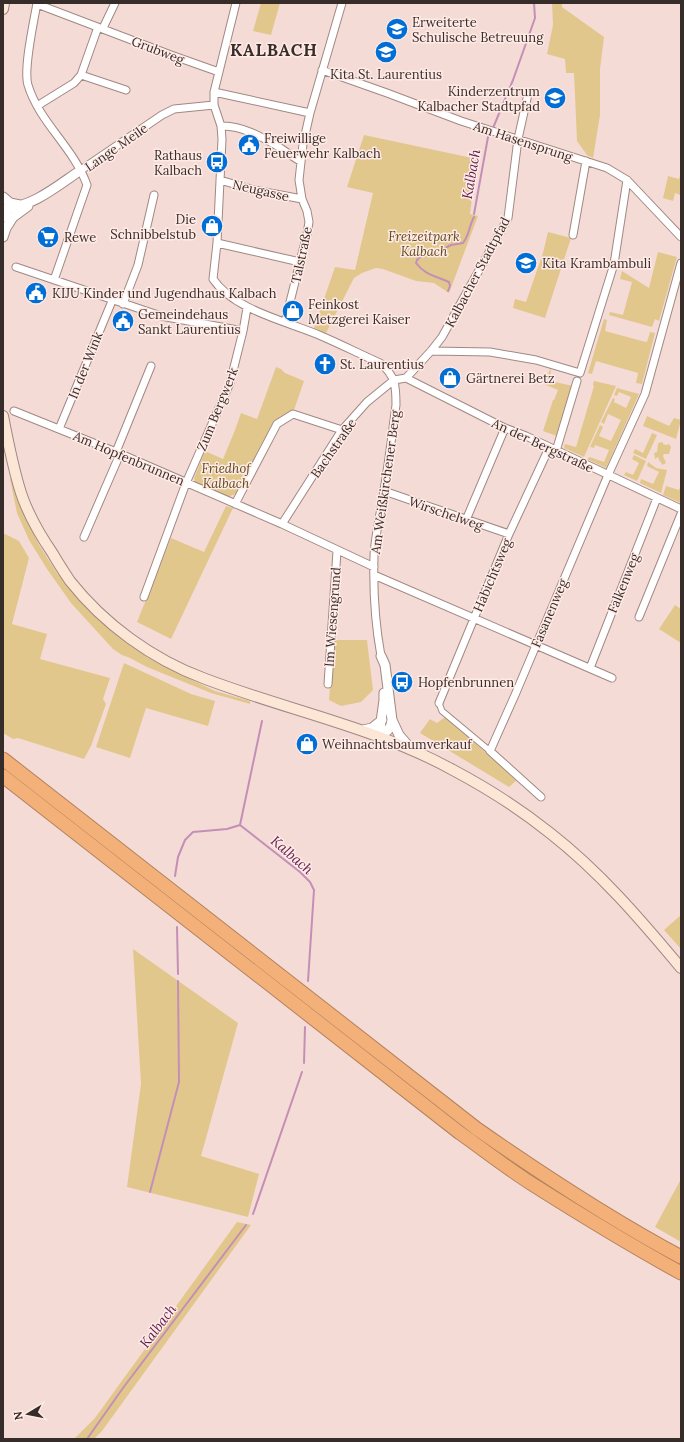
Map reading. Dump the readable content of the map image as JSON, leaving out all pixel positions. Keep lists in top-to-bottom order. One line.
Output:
{"streets":{"main road":["Am Weißkirchener Berg"],"street":["Grubweg","Am Hasensprung","Lange Meile","Neugasse","Talstraße","Kalbacher Stadtpfad","In der Wink","Zum Bergwerk","An der Bergstraße","Bachstraße","Am Hopfenbrunnen","Wirschelweg","Habichtsweg","Falkenweg","Fasanenweg","Im Wiesengrund"]},"crossings":[["Am Hasensprung","Talstraße"],["Am Hasensprung","Kalbacher Stadtpfad"],["Neugasse","Talstraße"],["Kalbacher Stadtpfad","An der Bergstraße"],["In der Wink","Am Hopfenbrunnen"],["Zum Bergwerk","Am Hopfenbrunnen"],["An der Bergstraße","Habichtsweg"],["An der Bergstraße","Falkenweg"],["An der Bergstraße","Fasanenweg"],["Bachstraße","Am Hopfenbrunnen"],["Bachstraße","Am Weißkirchener Berg"],["Am Hopfenbrunnen","Am Weißkirchener Berg"],["Am Hopfenbrunnen","Im Wiesengrund"],["Am Weißkirchener Berg","Wirschelweg"],["Wirschelweg","Habichtsweg"]],"districts":["KALBACH"],"water":["Kalbach"],"parks":["Freizeitpark Kalbach","Friedhof Kalbach"],"places":{"school or university":["Erweiterte Schulische Betreuung","Kita St. Laurentius","Kinderzentrum Kalbacher Stadtpfad","Kita Krambambuli"],"public building":["Freiwillige Feuerwehr Kalbach","KIJU Kinder und Jugendhaus Kalbach","Gemeindehaus Sankt Laurentius"],"bus stop":["Rathaus Kalbach","Hopfenbrunnen"],"shop":["Die Schnibbelstub","Feinkost Metzgerei Kaiser","Gärtnerei Betz","Weihnachtsbaumverkauf"],"supermarket":["Rewe"],"church":["St. Laurentius"]},"north":"left"}
